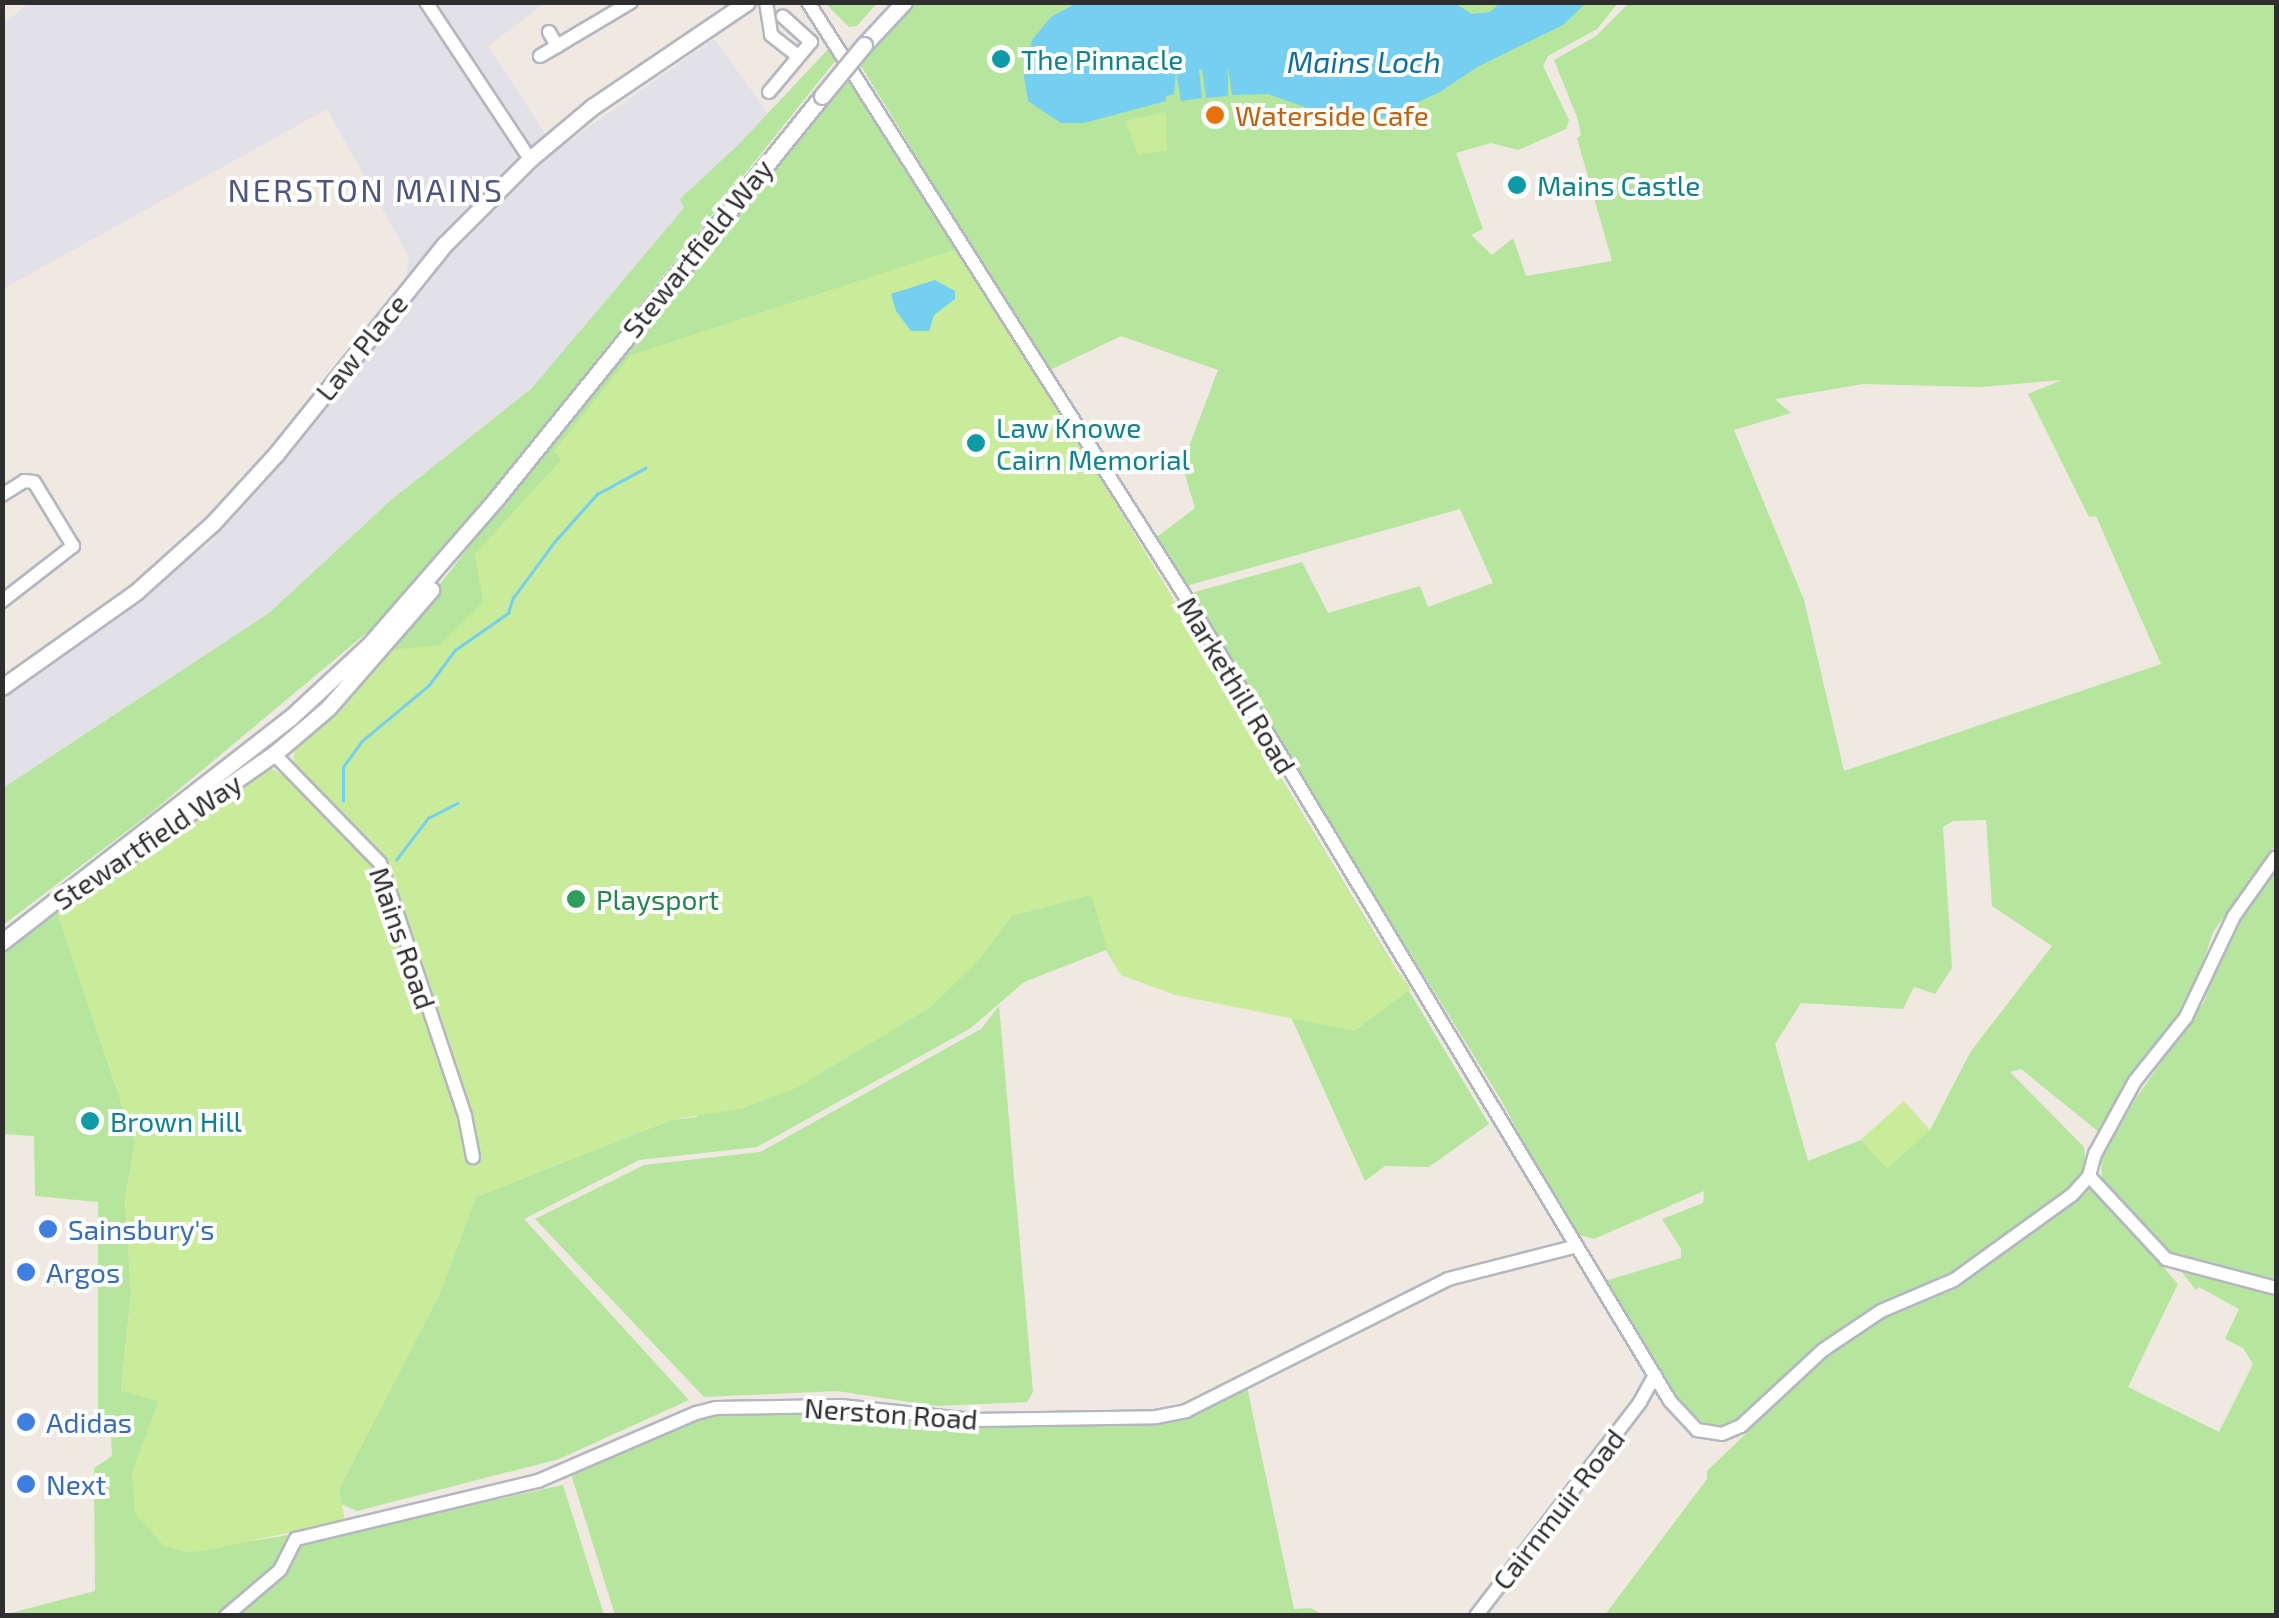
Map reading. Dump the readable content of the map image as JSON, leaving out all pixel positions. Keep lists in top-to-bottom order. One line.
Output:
{"streets":{"street":["Stewartfield Way","Law Place","Markethill Road","Mains Road","Nerston Road","Cairnmuir Road"]},"crossings":[["Stewartfield Way","Mains Road"],["Markethill Road","Nerston Road"],["Markethill Road","Cairnmuir Road"]],"districts":["NERSTON MAINS"],"water":["Mains Loch"],"places":["The Pinnacle","Waterside Cafe","Mains Castle","Law Knowe Cairn Memorial","Playsport","Brown Hill","Sainsbury's","Argos","Adidas","Next"]}
